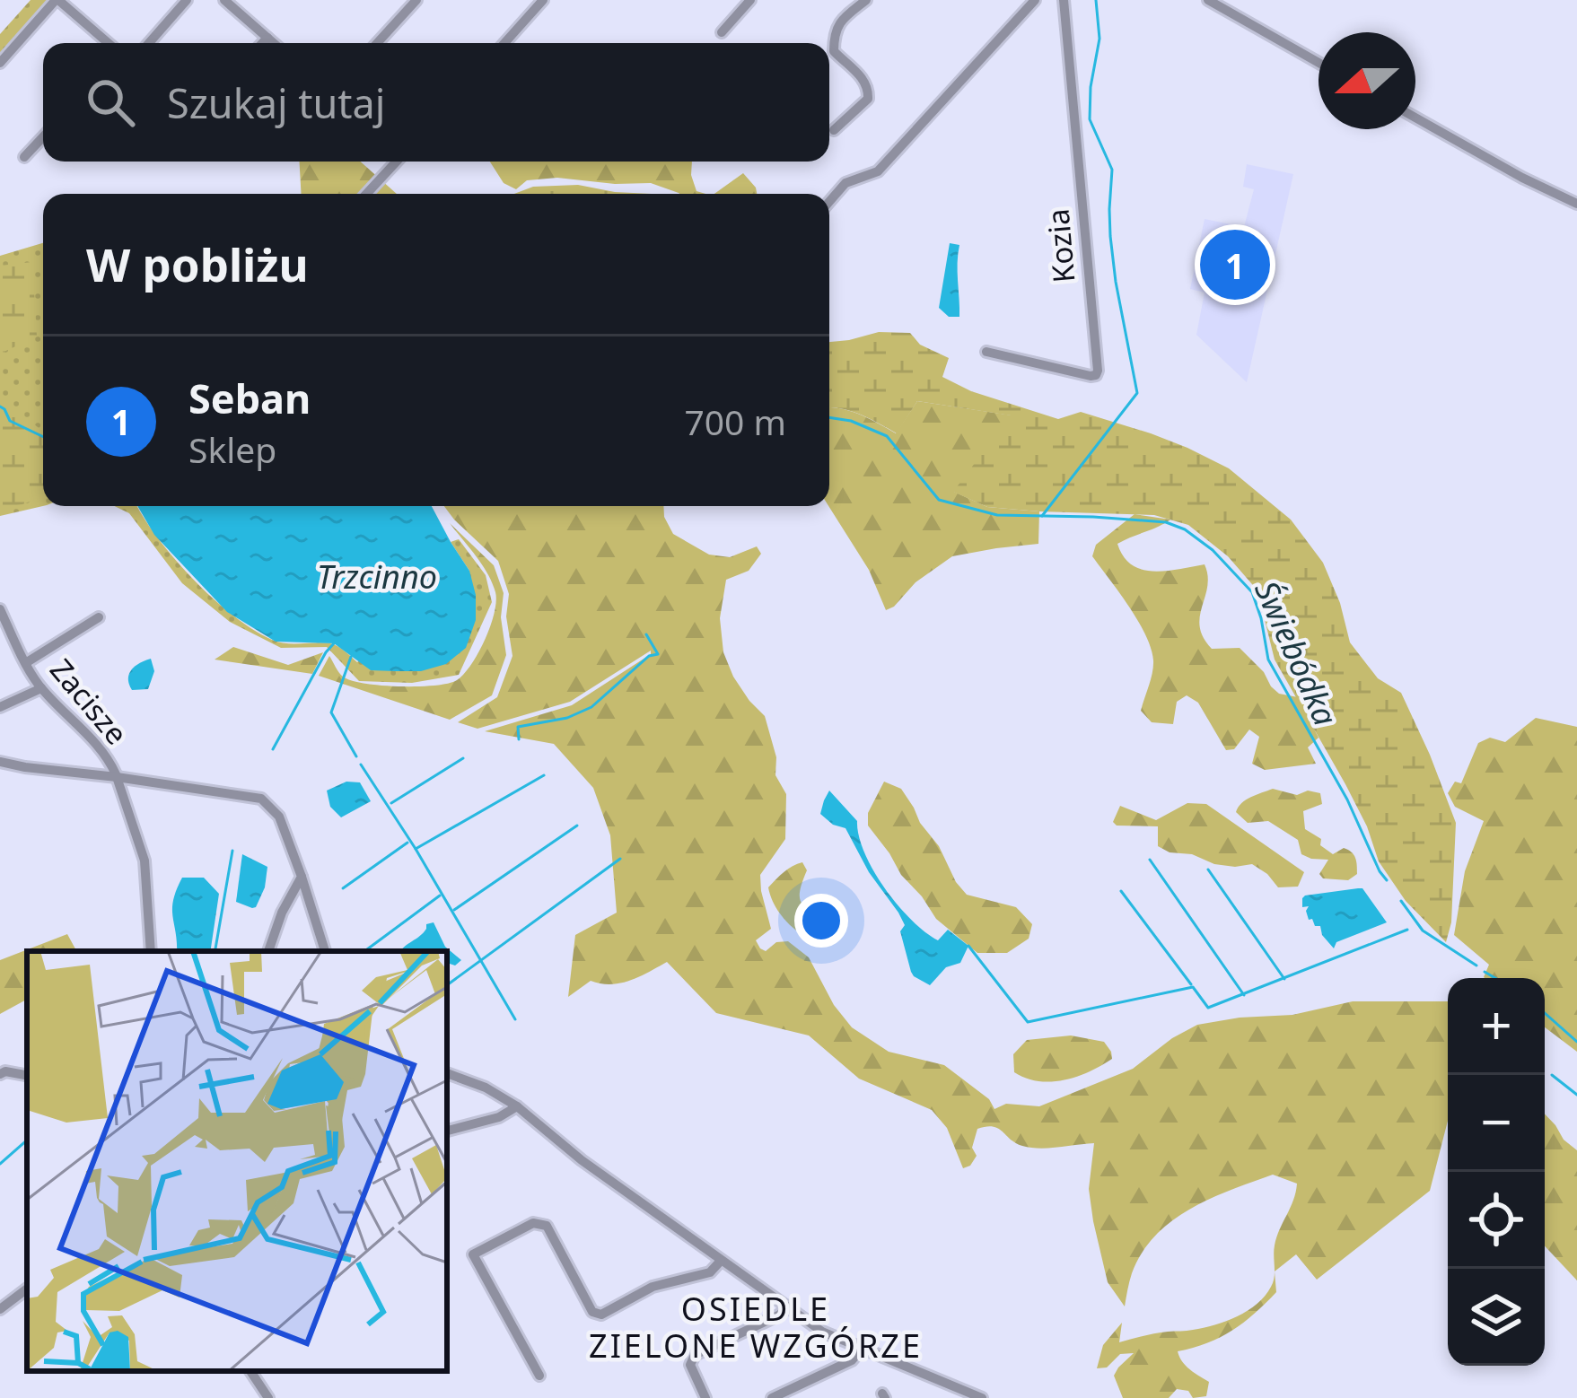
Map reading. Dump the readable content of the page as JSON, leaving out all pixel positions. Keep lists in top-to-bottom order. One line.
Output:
{"streets":{"street":["Kozia","Zacisze"]},"districts":["OSIEDLE ZIELONE WZGÓRZE"],"water":["Trzcinno","Świebódka"],"north":"left","page":{"search":"Szukaj tutaj","heading":"W pobliżu","pins":"1","list":[{"mark":"1","name":"Seban","note":"Sklep","value":"700 m"}],"map_buttons":["+","−"]}}
